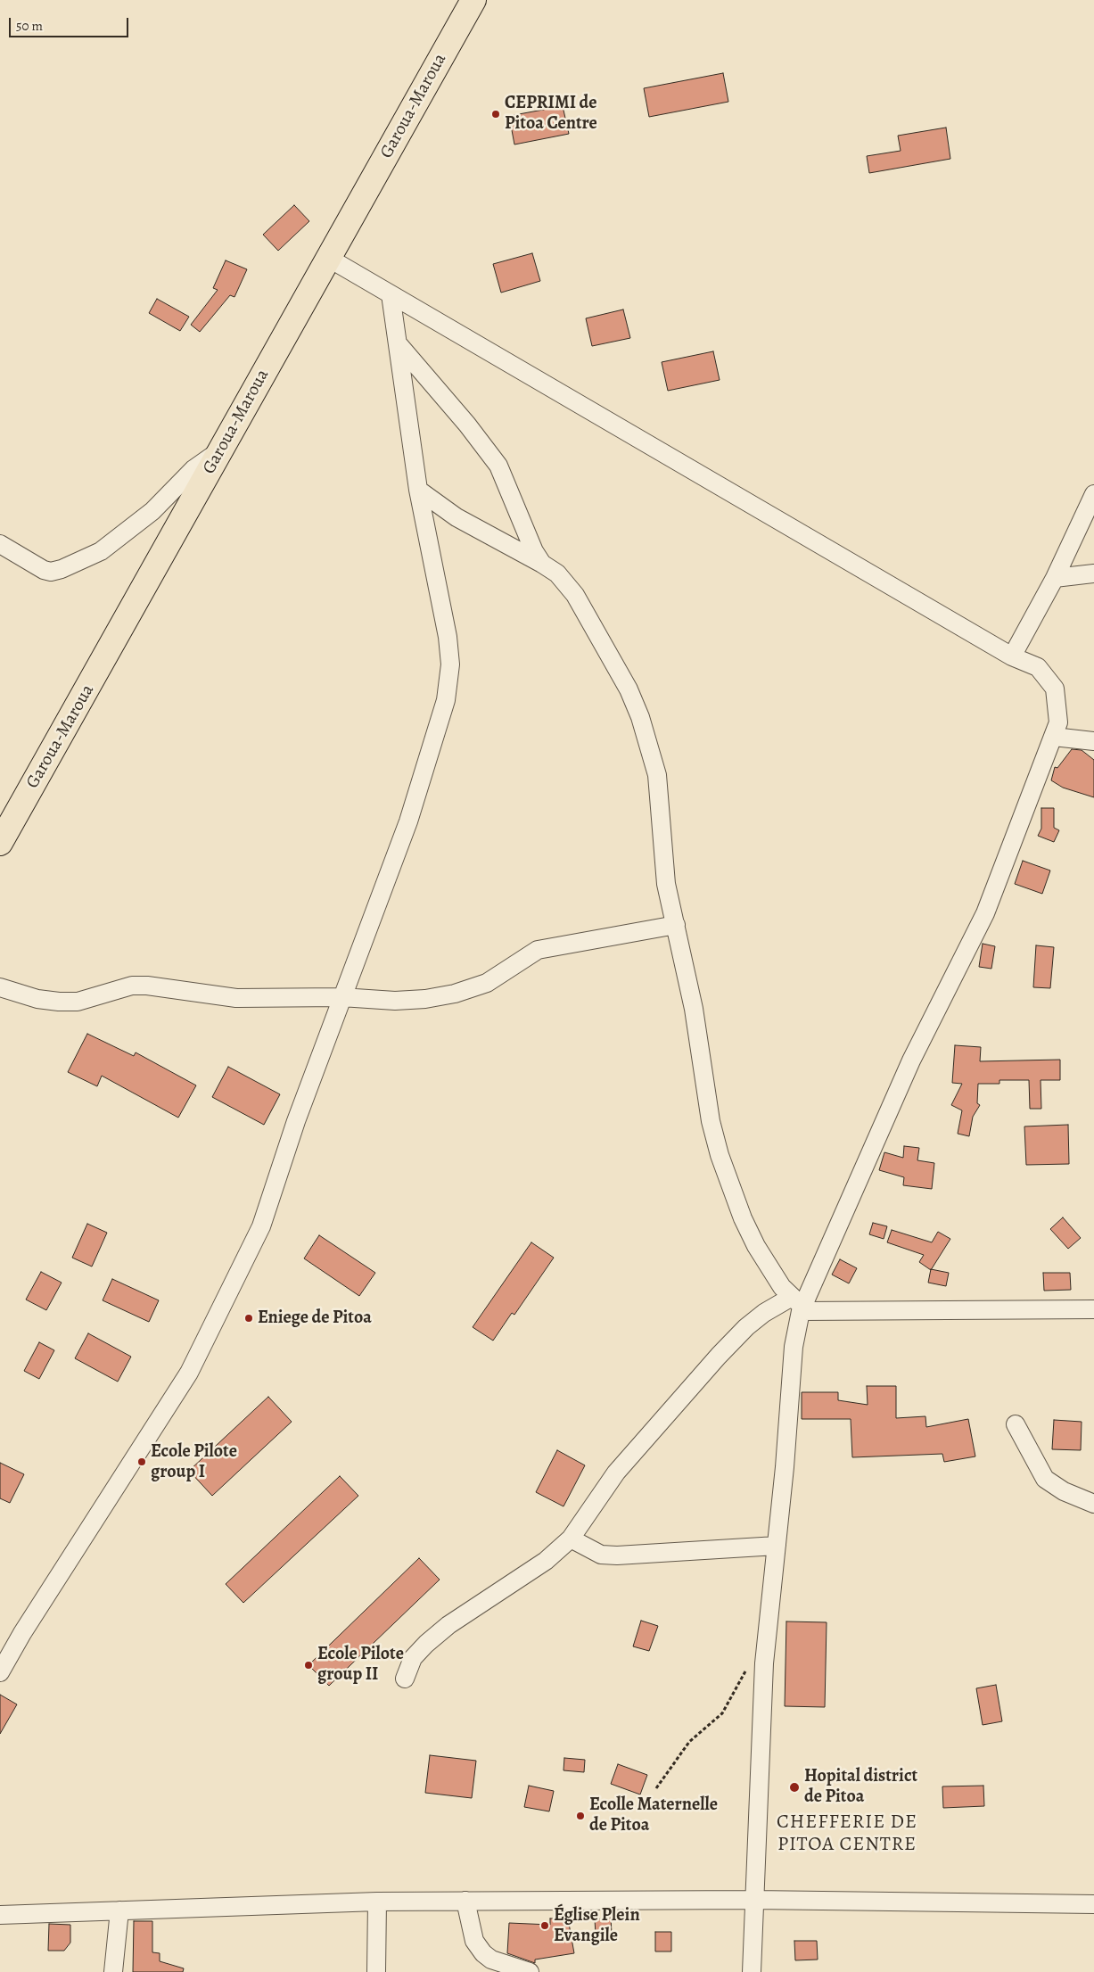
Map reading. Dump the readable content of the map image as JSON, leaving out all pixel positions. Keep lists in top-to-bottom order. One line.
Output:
{"streets":{"highway":["Garoua-Maroua"]},"districts":["CHEFFERIE DE PITOA CENTRE"],"places":["CEPRIMI de Pitoa Centre","Eniege de Pitoa","Ecole Pilote group I","Ecole Pilote group II","Hopital district de Pitoa","Ecolle Maternelle de Pitoa","Église Plein Evangile"],"scale_bar":"50 m"}
